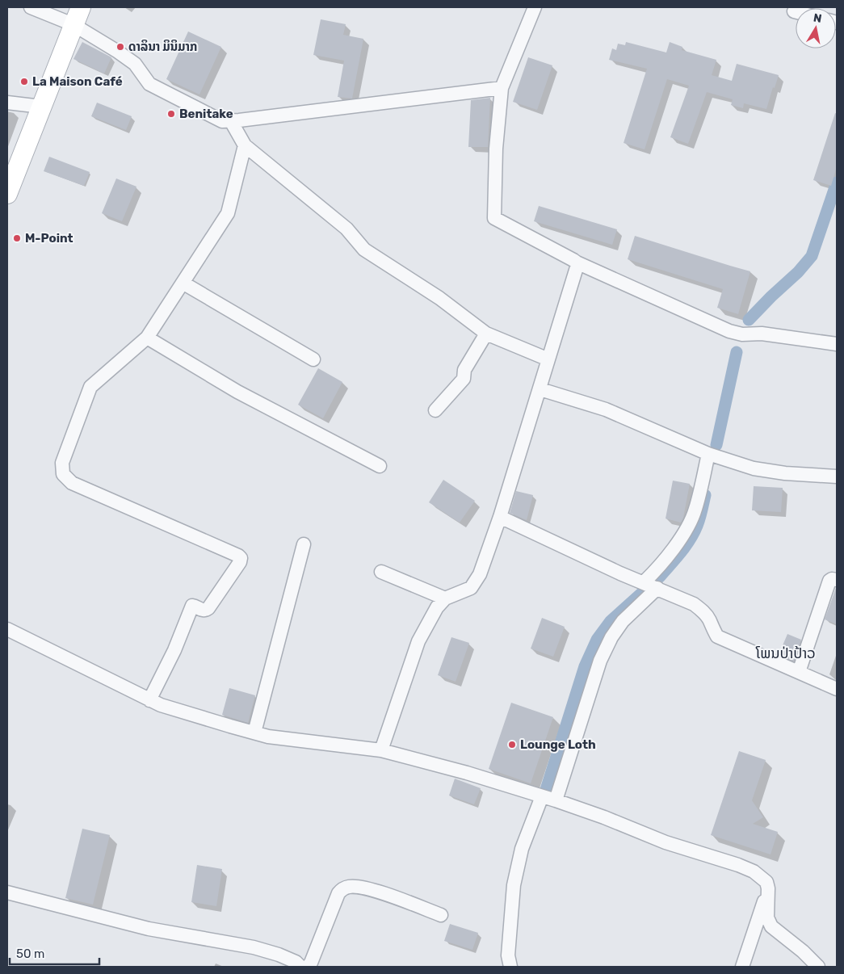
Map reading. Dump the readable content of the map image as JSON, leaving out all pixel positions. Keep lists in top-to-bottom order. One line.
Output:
{"districts":["ໂພນປ່າປ້າວ"],"places":["ດາລິນາ ມິນິມາກ","La Maison Café","Benitake","M-Point","Lounge Loth"],"scale_bar":"50 m","north":"top"}
